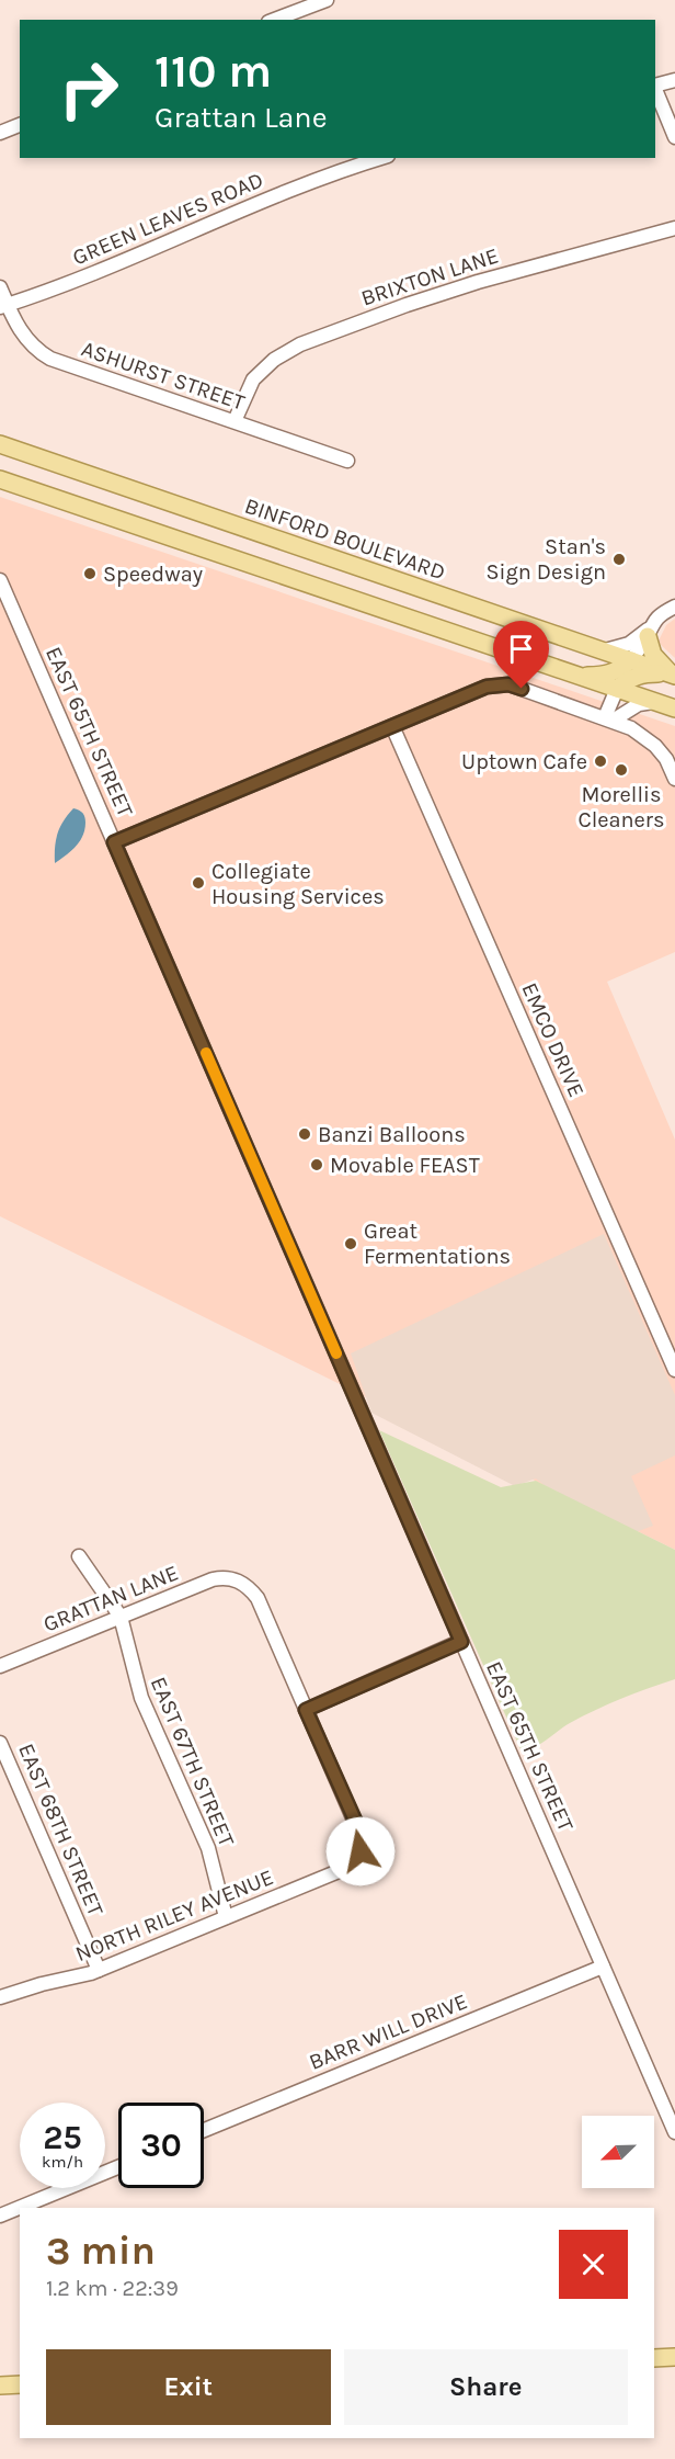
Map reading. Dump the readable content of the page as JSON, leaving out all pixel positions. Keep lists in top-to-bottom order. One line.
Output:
{"streets":{"main road":["BINFORD BOULEVARD"],"street":["GREEN LEAVES ROAD","BRIXTON LANE","ASHURST STREET","EAST 65TH STREET","EMCO DRIVE","GRATTAN LANE","EAST 67TH STREET","EAST 68TH STREET","NORTH RILEY AVENUE","BARR WILL DRIVE"]},"crossings":[["GREEN LEAVES ROAD","ASHURST STREET"],["BRIXTON LANE","ASHURST STREET"],["EAST 65TH STREET","BARR WILL DRIVE"],["GRATTAN LANE","EAST 67TH STREET"],["GRATTAN LANE","NORTH RILEY AVENUE"],["EAST 67TH STREET","NORTH RILEY AVENUE"],["EAST 68TH STREET","NORTH RILEY AVENUE"]],"places":["Stan's Sign Design","Speedway","Uptown Cafe","Morellis Cleaners","Collegiate Housing Services","Banzi Balloons","Movable FEAST","Great Fermentations"],"north":"bottom left","page":{"turn":["110 m","Grattan Lane"],"speed":"25 km/h","limit":"30","heading":["3 min","1.2 km · 22:39"],"buttons":["Exit","Share"]}}
